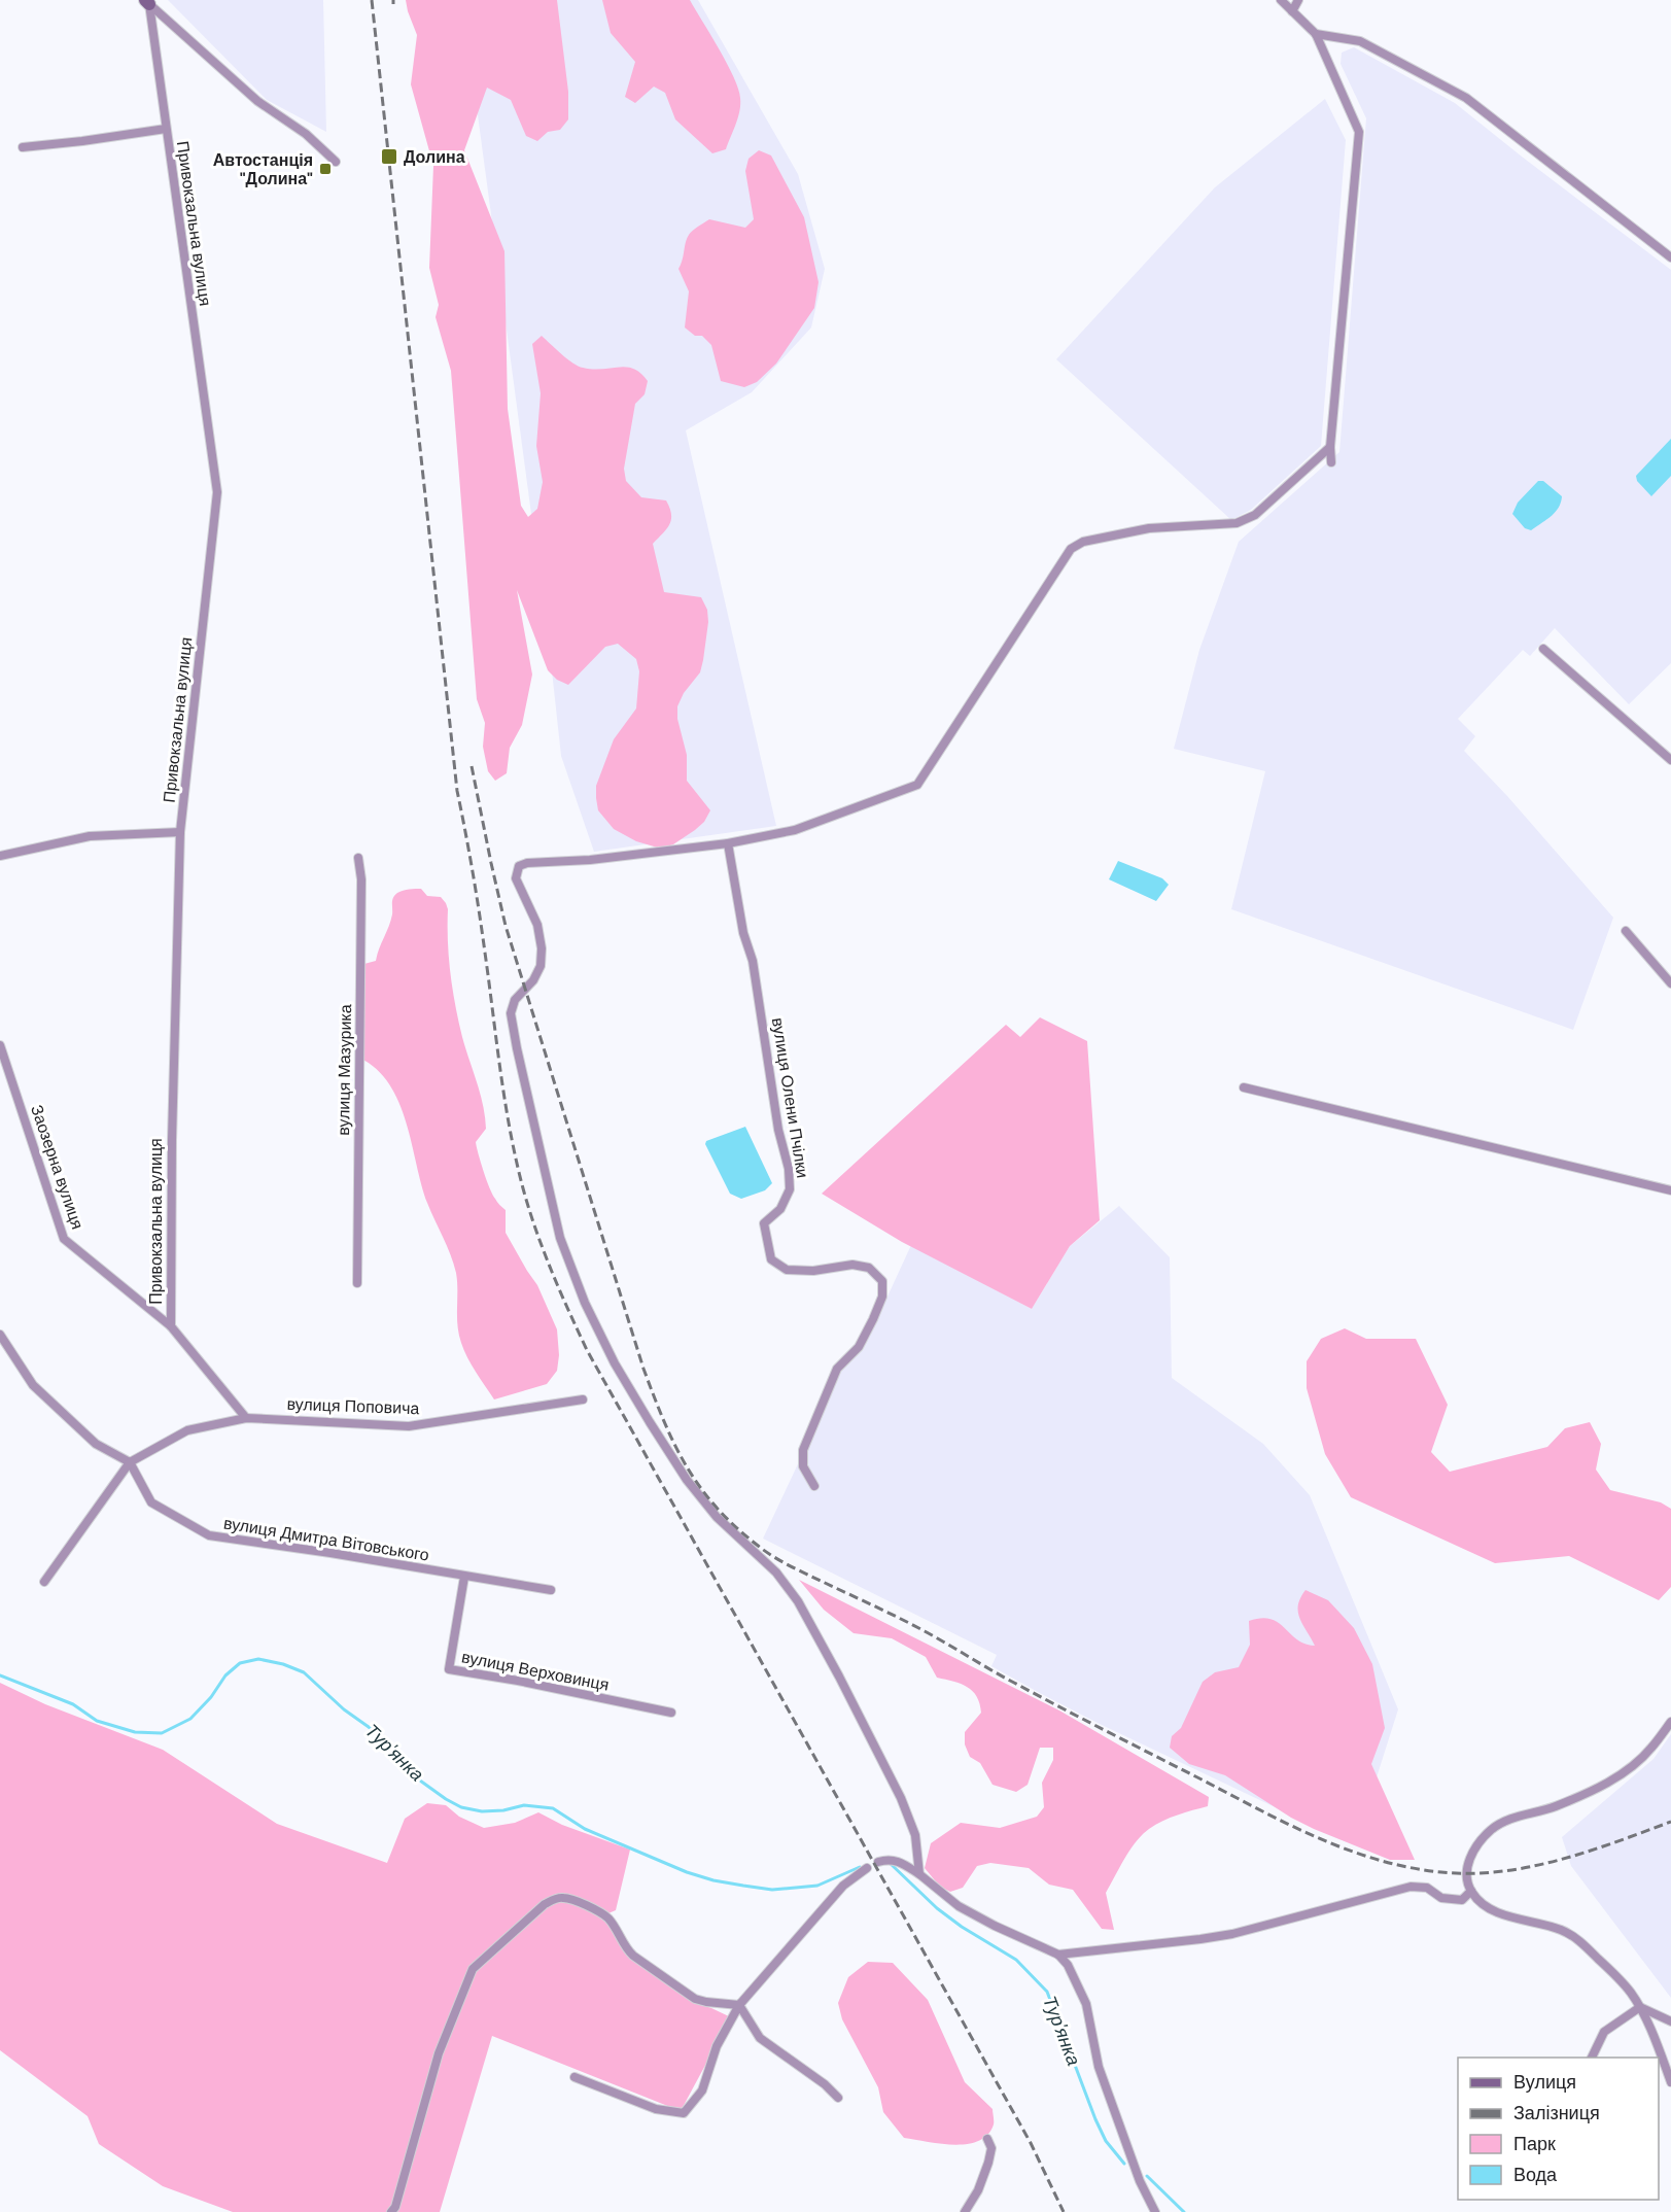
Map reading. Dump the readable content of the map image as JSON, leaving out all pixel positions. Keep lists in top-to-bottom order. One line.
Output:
{"streets":{"street":["Привокзальна вулиця","вулиця Мазурика","вулиця Олени Пчілки","Заозерна вулиця","вулиця Поповича","вулиця Дмитра Вітовського","вулиця Верховинця"]},"crossings":[["Привокзальна вулиця","Заозерна вулиця"],["Привокзальна вулиця","вулиця Поповича"],["вулиця Поповича","вулиця Дмитра Вітовського"],["вулиця Дмитра Вітовського","вулиця Верховинця"]],"water":["Тур'янка"],"places":{"transit":["Долина","Автостанція \"Долина\""]},"legend":["Вулиця","Залізниця","Парк","Вода"]}
